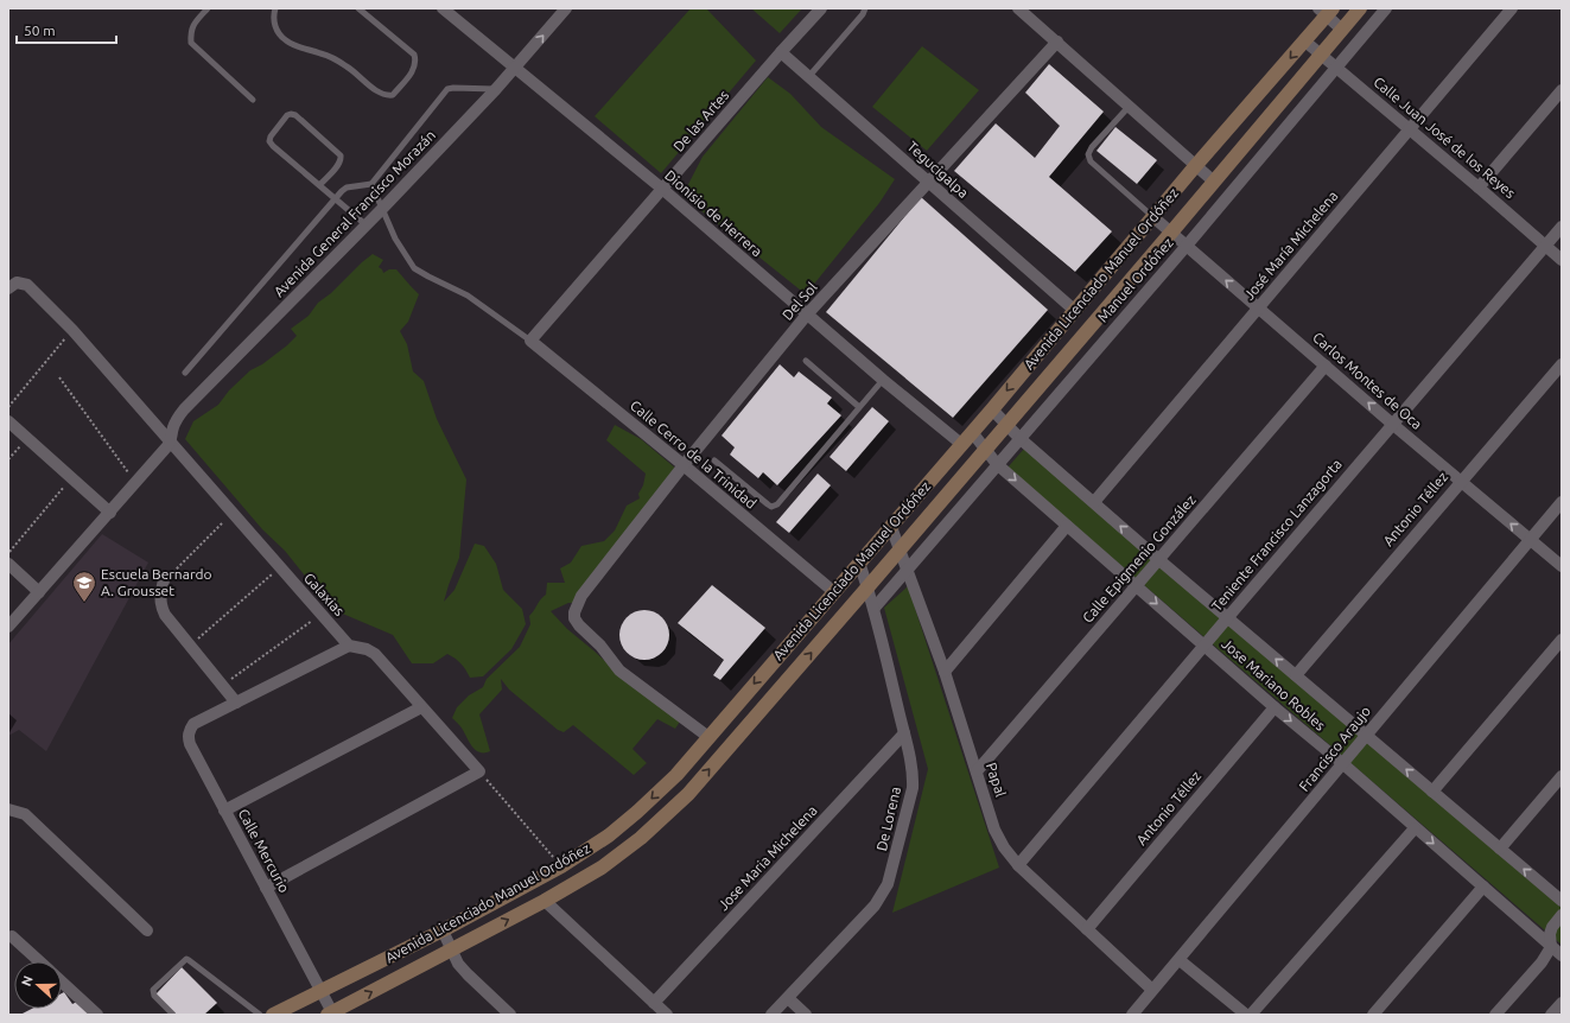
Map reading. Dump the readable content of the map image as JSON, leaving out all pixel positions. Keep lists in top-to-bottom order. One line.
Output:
{"streets":{"main road":["Avenida Licenciado Manuel Ordóñez"],"street":["De las Artes","Calle Juan José de los Reyes","Tegucigalpa","Avenida General Francisco Morazán","Dionisio de Herrera","José María Michelena","Manuel Ordóñez","Del Sol","Carlos Montes de Oca","Calle Cerro de la Trinidad","Antonio Téllez","Teniente Francisco Lanzagorta","Calle Epigmenio González","Galaxias","Jose Mariano Robles","Francisco Araujo","Papal","De Lorena","Calle Mercurio","Jose Maria Michelena"]},"crossings":[["De las Artes","Tegucigalpa"],["De las Artes","Dionisio de Herrera"],["De las Artes","Calle Cerro de la Trinidad"],["Calle Juan José de los Reyes","José María Michelena"],["Calle Juan José de los Reyes","Avenida Licenciado Manuel Ordóñez"],["Calle Juan José de los Reyes","Manuel Ordóñez"],["Calle Juan José de los Reyes","Teniente Francisco Lanzagorta"],["Tegucigalpa","Avenida Licenciado Manuel Ordóñez"],["Tegucigalpa","Del Sol"],["Avenida General Francisco Morazán","Dionisio de Herrera"],["Avenida General Francisco Morazán","Galaxias"],["Dionisio de Herrera","Avenida Licenciado Manuel Ordóñez"],["Dionisio de Herrera","Del Sol"],["José María Michelena","Carlos Montes de Oca"],["José María Michelena","Jose Mariano Robles"],["Avenida Licenciado Manuel Ordóñez","Del Sol"],["Avenida Licenciado Manuel Ordóñez","Carlos Montes de Oca"],["Avenida Licenciado Manuel Ordóñez","Calle Cerro de la Trinidad"],["Avenida Licenciado Manuel Ordóñez","Jose Mariano Robles"],["Avenida Licenciado Manuel Ordóñez","Papal"],["Avenida Licenciado Manuel Ordóñez","De Lorena"],["Avenida Licenciado Manuel Ordóñez","Calle Mercurio"],["Manuel Ordóñez","Carlos Montes de Oca"],["Manuel Ordóñez","Jose Mariano Robles"],["Manuel Ordóñez","Papal"],["Manuel Ordóñez","De Lorena"],["Del Sol","Calle Cerro de la Trinidad"],["Carlos Montes de Oca","Antonio Téllez"],["Carlos Montes de Oca","Teniente Francisco Lanzagorta"],["Carlos Montes de Oca","Calle Epigmenio González"],["Carlos Montes de Oca","Francisco Araujo"],["Antonio Téllez","Jose Mariano Robles"],["Antonio Téllez","Papal"],["Teniente Francisco Lanzagorta","Jose Mariano Robles"],["Teniente Francisco Lanzagorta","Papal"],["Calle Epigmenio González","Jose Mariano Robles"],["Calle Epigmenio González","Papal"],["Jose Mariano Robles","Francisco Araujo"],["Francisco Araujo","Papal"],["De Lorena","Jose Maria Michelena"]],"one_way":["Carlos Montes de Oca"],"places":{"school or university":["Escuela Bernardo A. Grousset"]},"scale_bar":"50 m","north":"left"}
